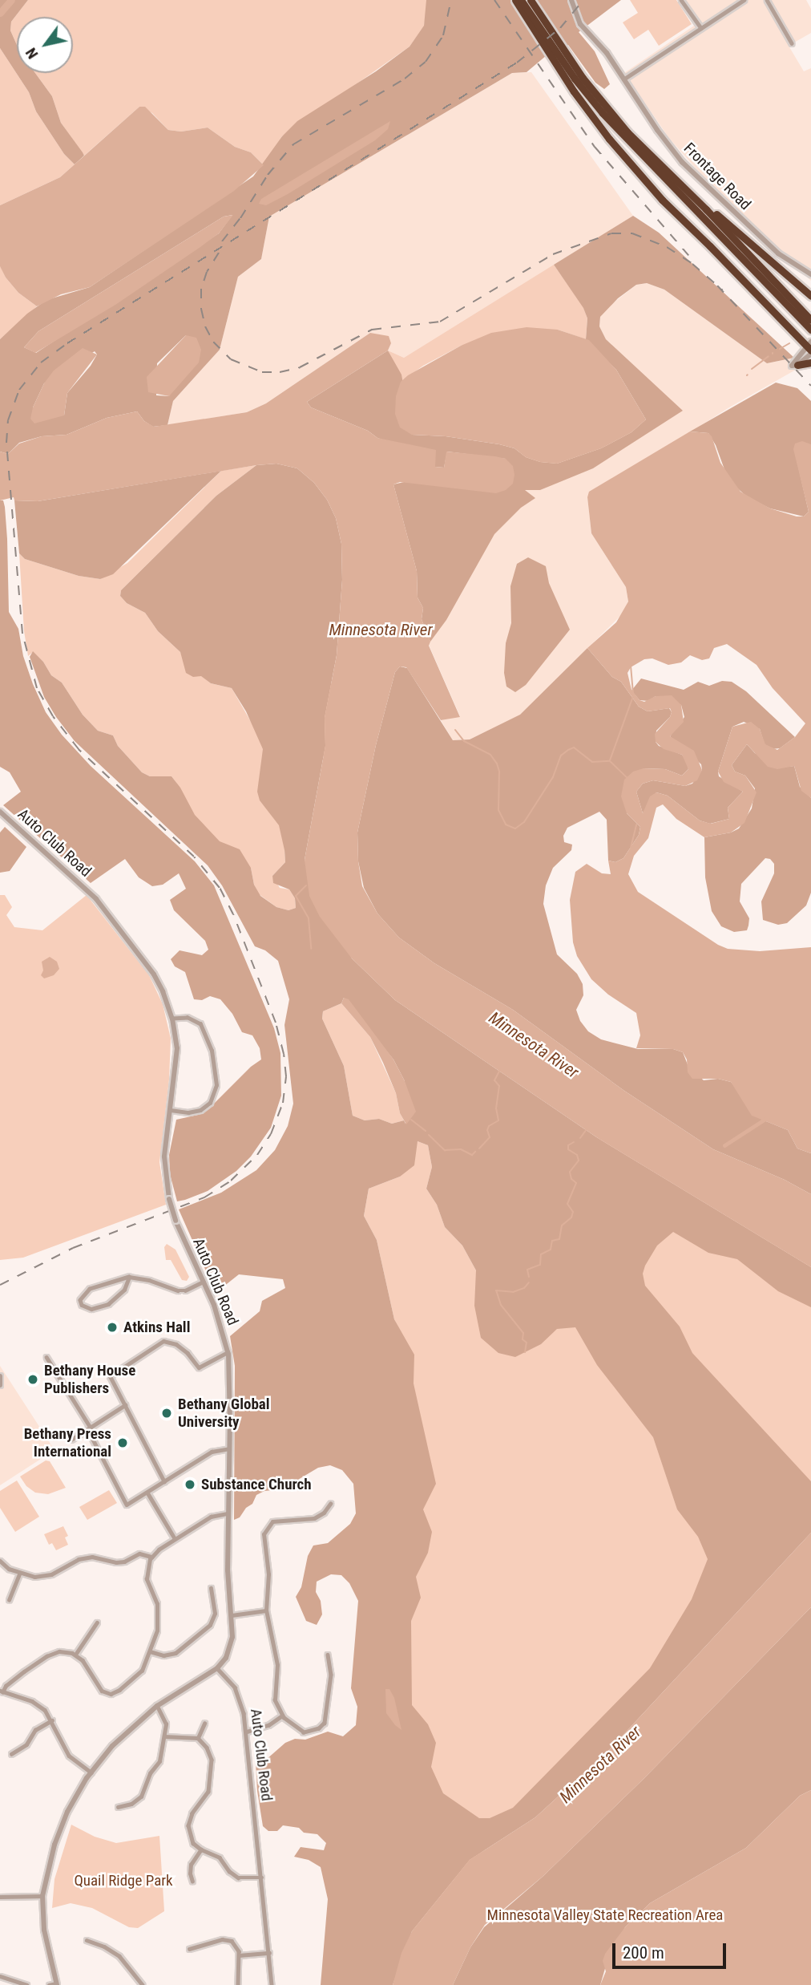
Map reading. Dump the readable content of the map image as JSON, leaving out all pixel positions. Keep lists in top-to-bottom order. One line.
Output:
{"streets":{"street":["Frontage Road","Auto Club Road"]},"water":["Minnesota River"],"parks":["Quail Ridge Park","Minnesota Valley State Recreation Area"],"places":["Atkins Hall","Bethany House Publishers","Bethany Global University","Bethany Press International","Substance Church"],"scale_bar":"200 m","north":"bottom left"}
